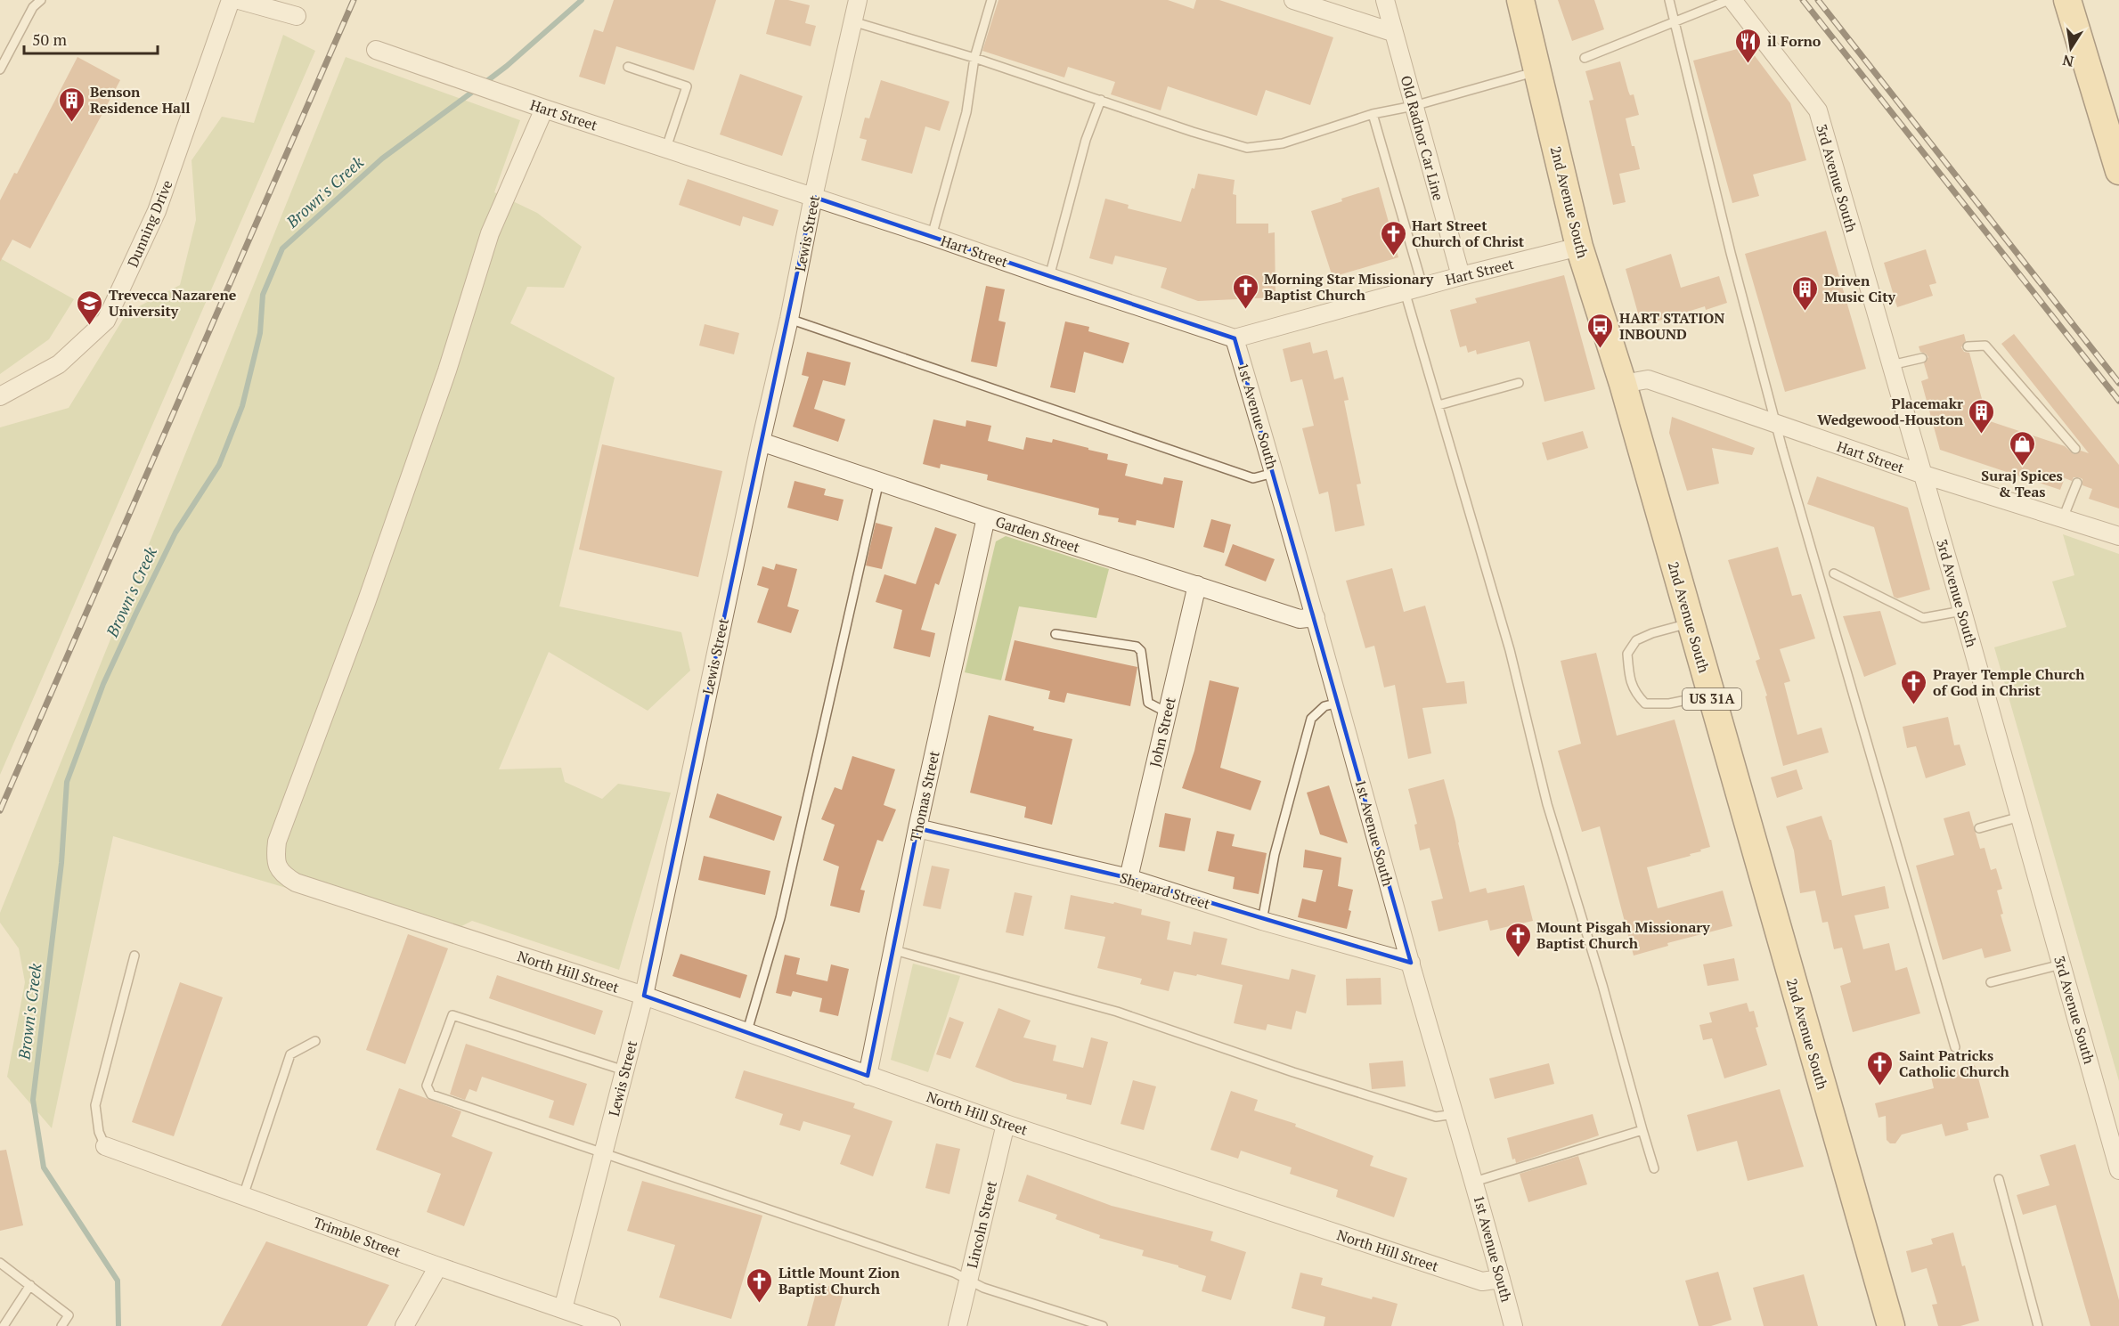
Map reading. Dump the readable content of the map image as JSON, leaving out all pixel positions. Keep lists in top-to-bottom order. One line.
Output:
{"streets":{"main road":["2nd Avenue South","US 31A"],"street":["Hart Street","Old Radnor Car Line","3rd Avenue South","Dunning Drive","Lewis Street","1st Avenue South","Garden Street","John Street","Thomas Street","Shepard Street","North Hill Street","Lincoln Street","Trimble Street"]},"crossings":[["Hart Street","Old Radnor Car Line"],["Hart Street","3rd Avenue South"],["Hart Street","2nd Avenue South"],["Hart Street","Lewis Street"],["Hart Street","1st Avenue South"],["Hart Street","North Hill Street"],["Lewis Street","Garden Street"],["Lewis Street","North Hill Street"],["Lewis Street","Trimble Street"],["1st Avenue South","Garden Street"],["1st Avenue South","Shepard Street"],["1st Avenue South","North Hill Street"],["Garden Street","John Street"],["Garden Street","Thomas Street"],["John Street","Shepard Street"],["Thomas Street","Shepard Street"],["Thomas Street","North Hill Street"],["North Hill Street","Lincoln Street"]],"water":["Brown's Creek"],"places":{"restaurant":["il Forno"],"building":["Benson Residence Hall","Driven Music City","Placemakr Wedgewood-Houston"],"church":["Hart Street Church of Christ","Morning Star Missionary Baptist Church","Prayer Temple Church of God in Christ","Mount Pisgah Missionary Baptist Church","Saint Patricks Catholic Church","Little Mount Zion Baptist Church"],"school or university":["Trevecca Nazarene University"],"bus stop":["HART STATION INBOUND"],"shop":["Suraj Spices & Teas"]},"scale_bar":"50 m","north":"bottom"}
